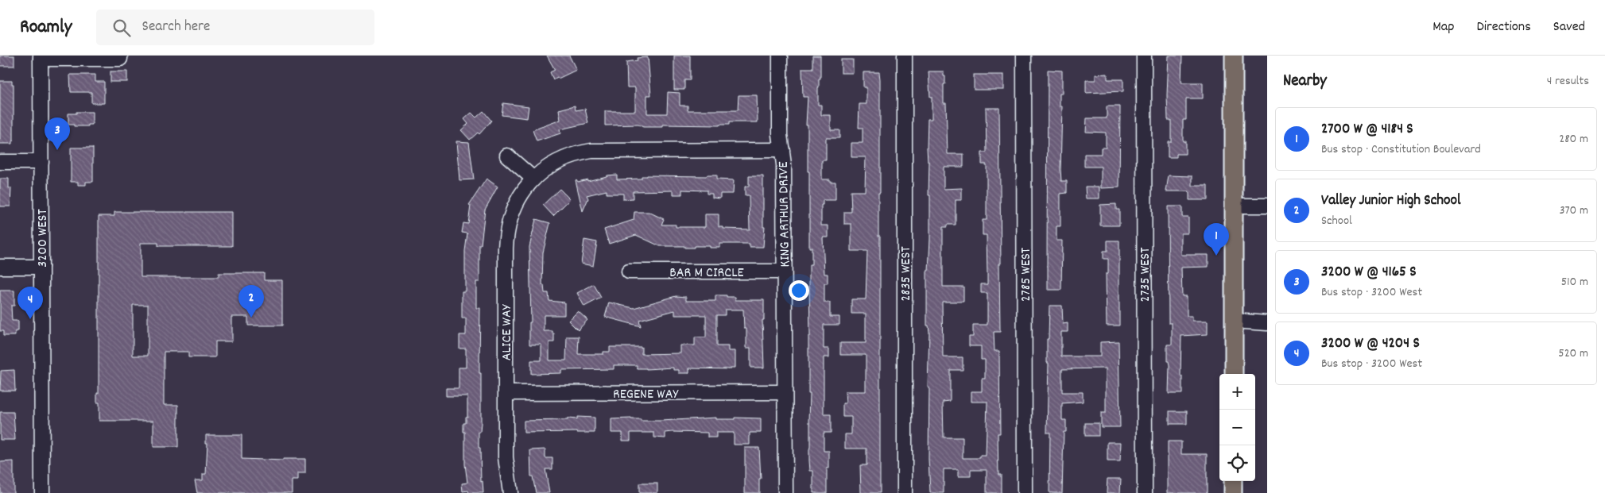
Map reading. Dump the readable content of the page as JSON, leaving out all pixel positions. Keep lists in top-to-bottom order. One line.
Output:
{"streets":{"street":["KING ARTHUR DRIVE","3200 WEST","BAR M CIRCLE","2835 WEST","2785 WEST","2735 WEST","ALICE WAY","REGENE WAY"]},"crossings":[["KING ARTHUR DRIVE","BAR M CIRCLE"],["KING ARTHUR DRIVE","ALICE WAY"],["KING ARTHUR DRIVE","REGENE WAY"],["ALICE WAY","REGENE WAY"]],"page":{"header":"Roamly","search":"Search here","nav":["Map","Directions","Saved"],"heading":["Nearby","4 results"],"list":[{"mark":"1","name":"2700 W @ 4184 S","note":"Bus stop · Constitution Boulevard","value":"280 m"},{"mark":"2","name":"Valley Junior High School","note":"School","value":"370 m"},{"mark":"3","name":"3200 W @ 4165 S","note":"Bus stop · 3200 West","value":"510 m"},{"mark":"4","name":"3200 W @ 4204 S","note":"Bus stop · 3200 West","value":"520 m"}],"pins":["3","1","2","4"],"map_buttons":["+","−"]}}
